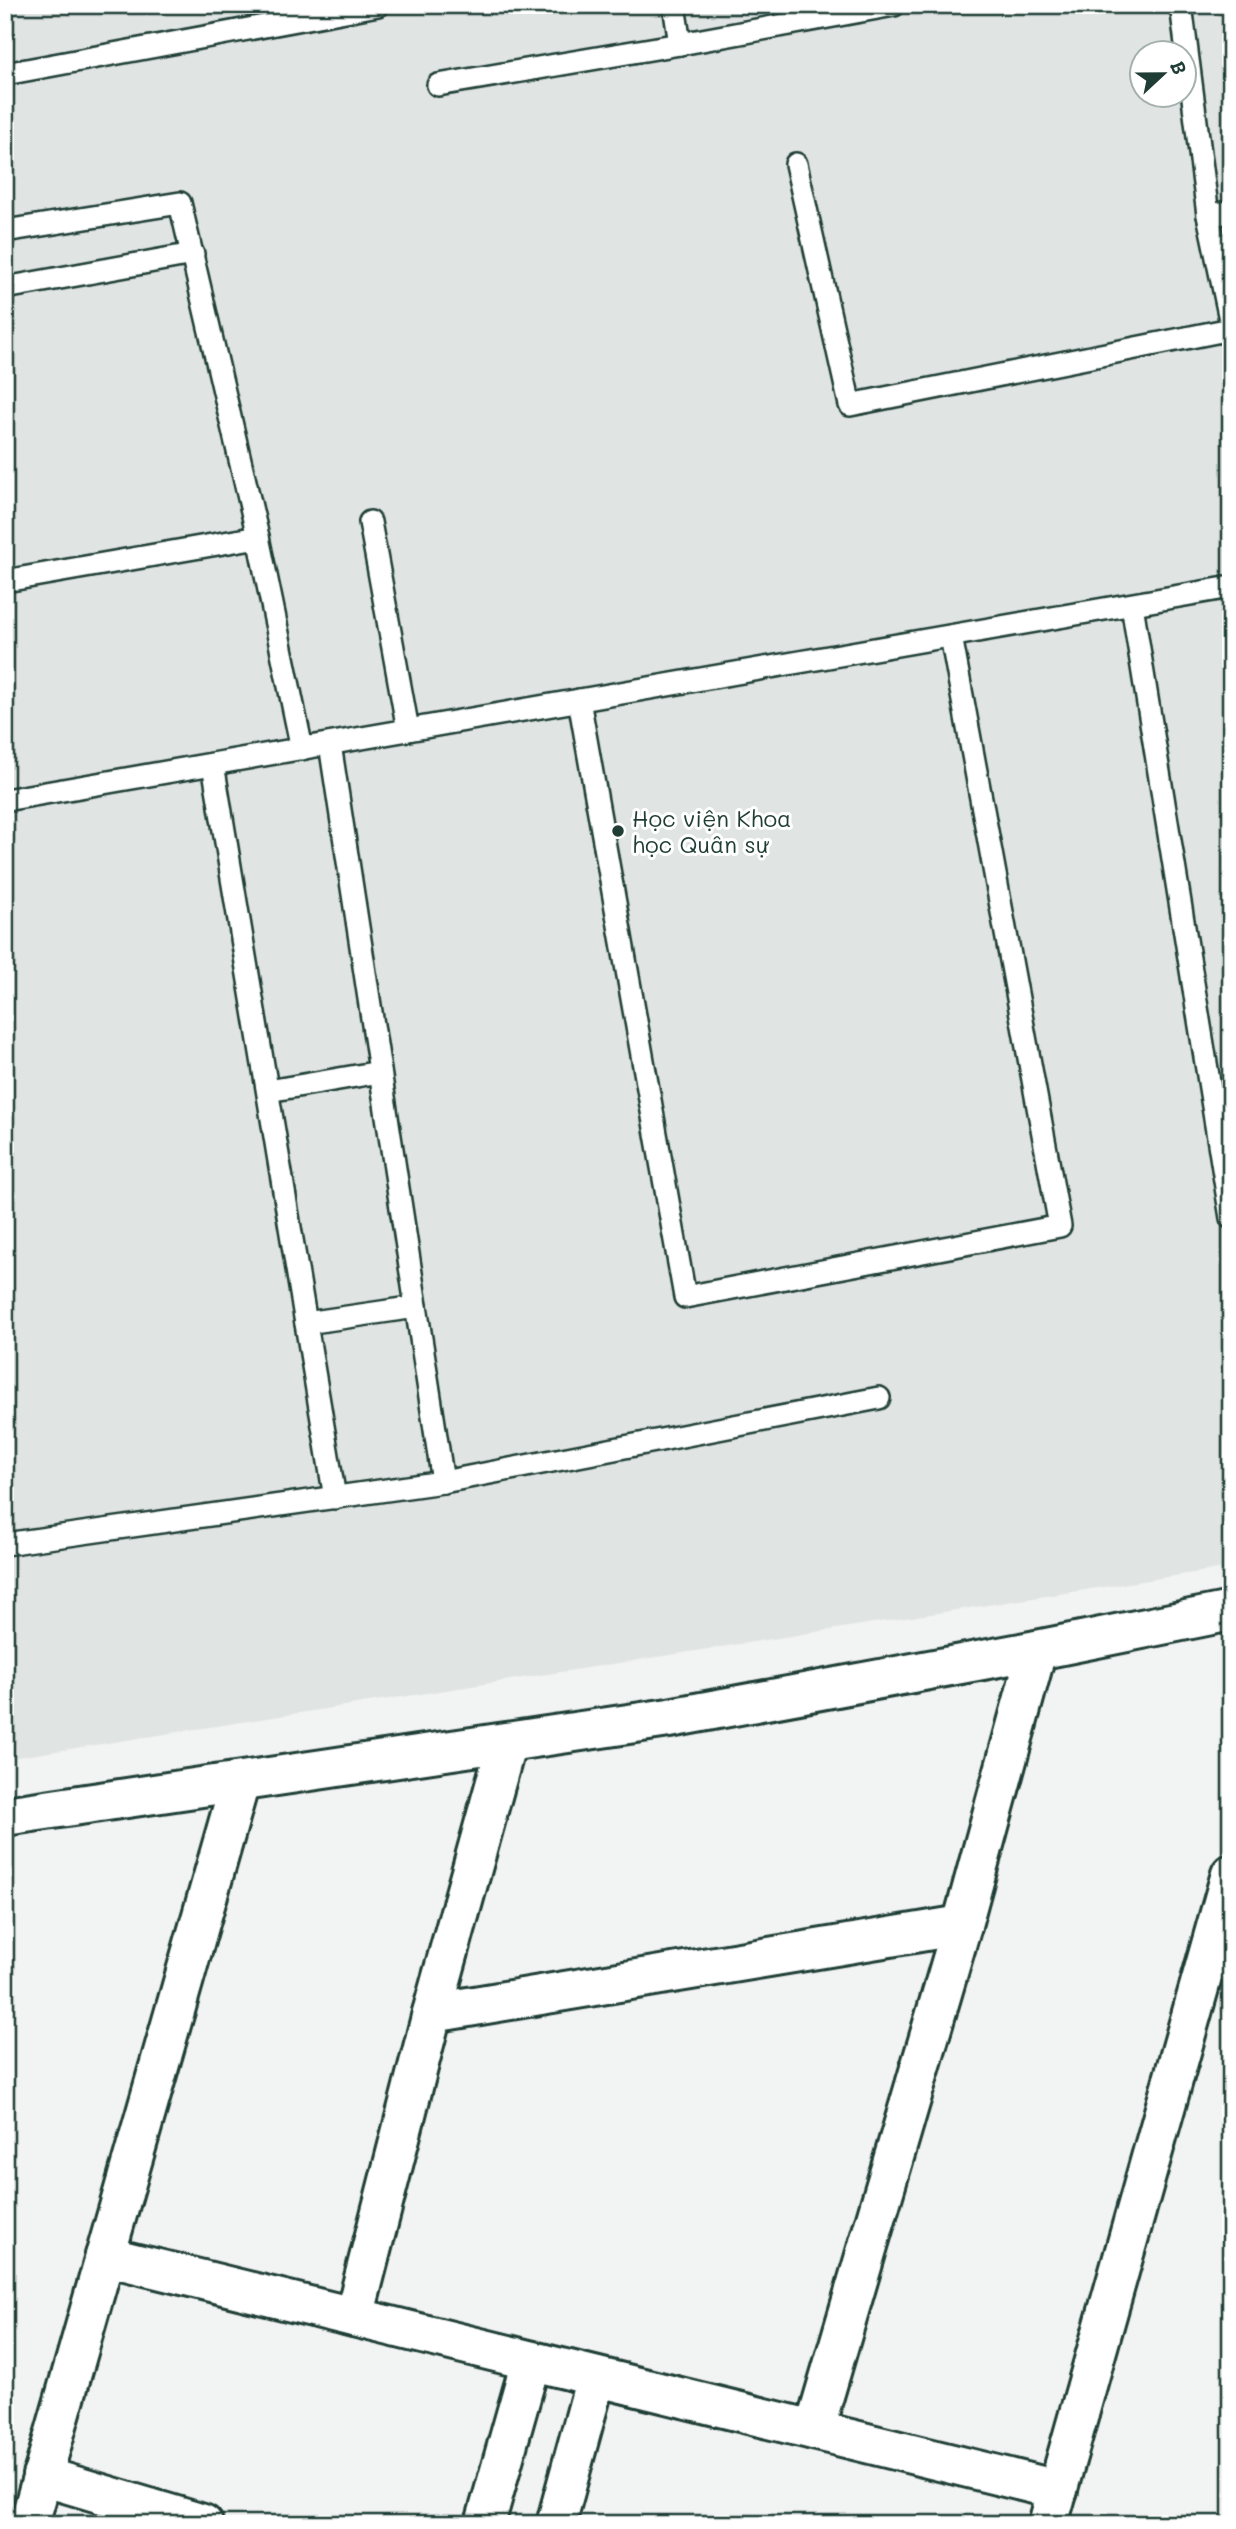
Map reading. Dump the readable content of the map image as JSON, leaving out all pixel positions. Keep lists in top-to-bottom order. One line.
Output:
{"places":["Học viện Khoa học Quân sự"],"north":"right"}
